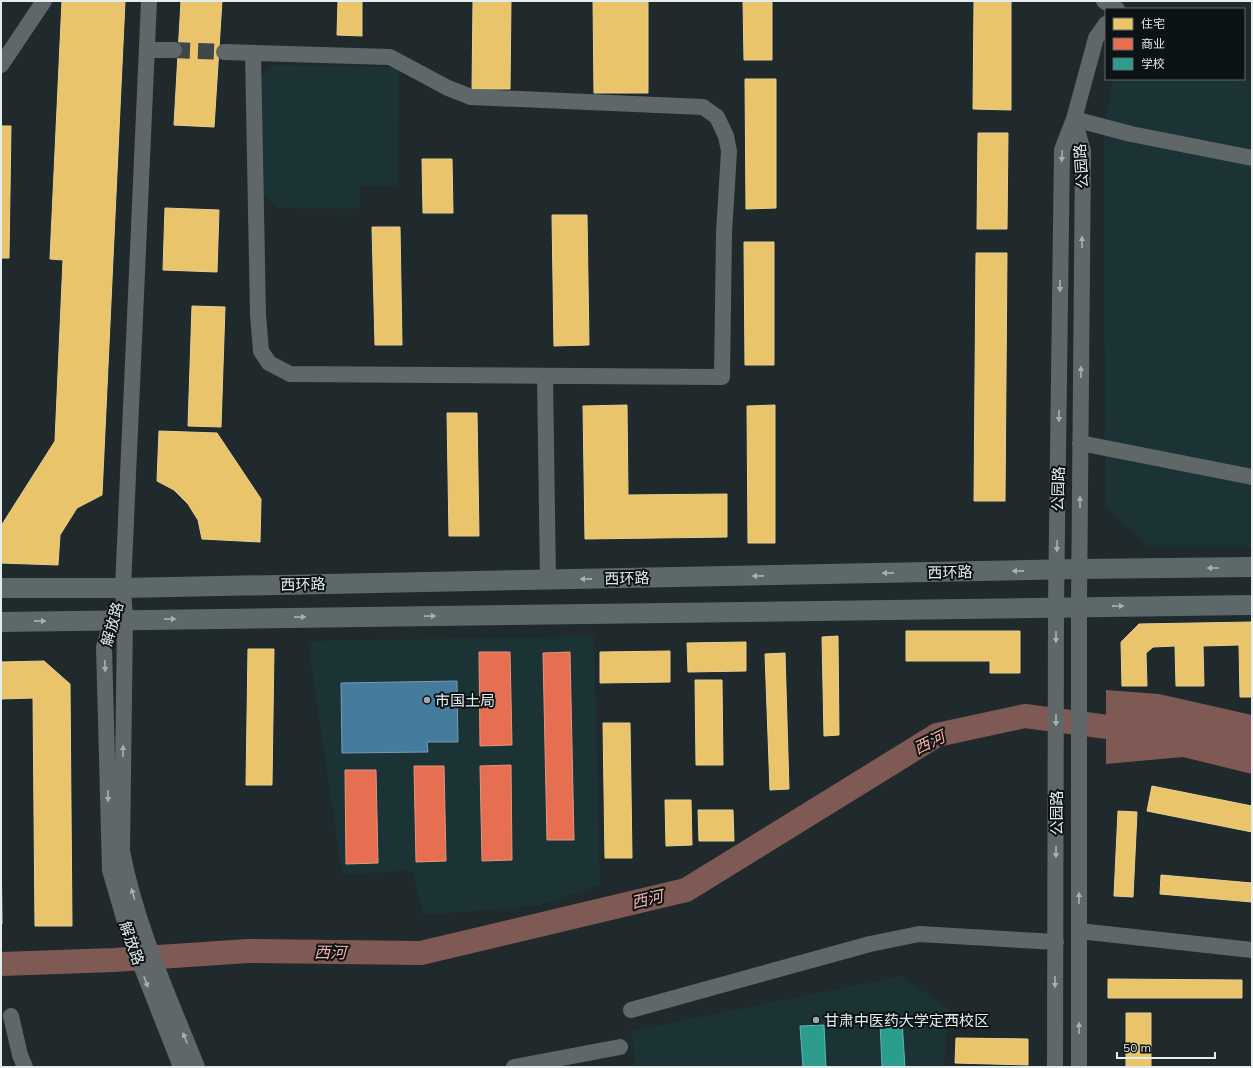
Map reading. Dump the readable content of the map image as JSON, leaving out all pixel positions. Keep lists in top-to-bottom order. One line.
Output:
{"streets":{"main road":["西环路"],"street":["公园路","解放路"]},"crossings":[["公园路","西环路"],["西环路","解放路"]],"water":["西河"],"places":["市国土局","甘肃中医药大学定西校区"],"legend":["住宅","商业","学校"],"scale_bar":"50 m"}
